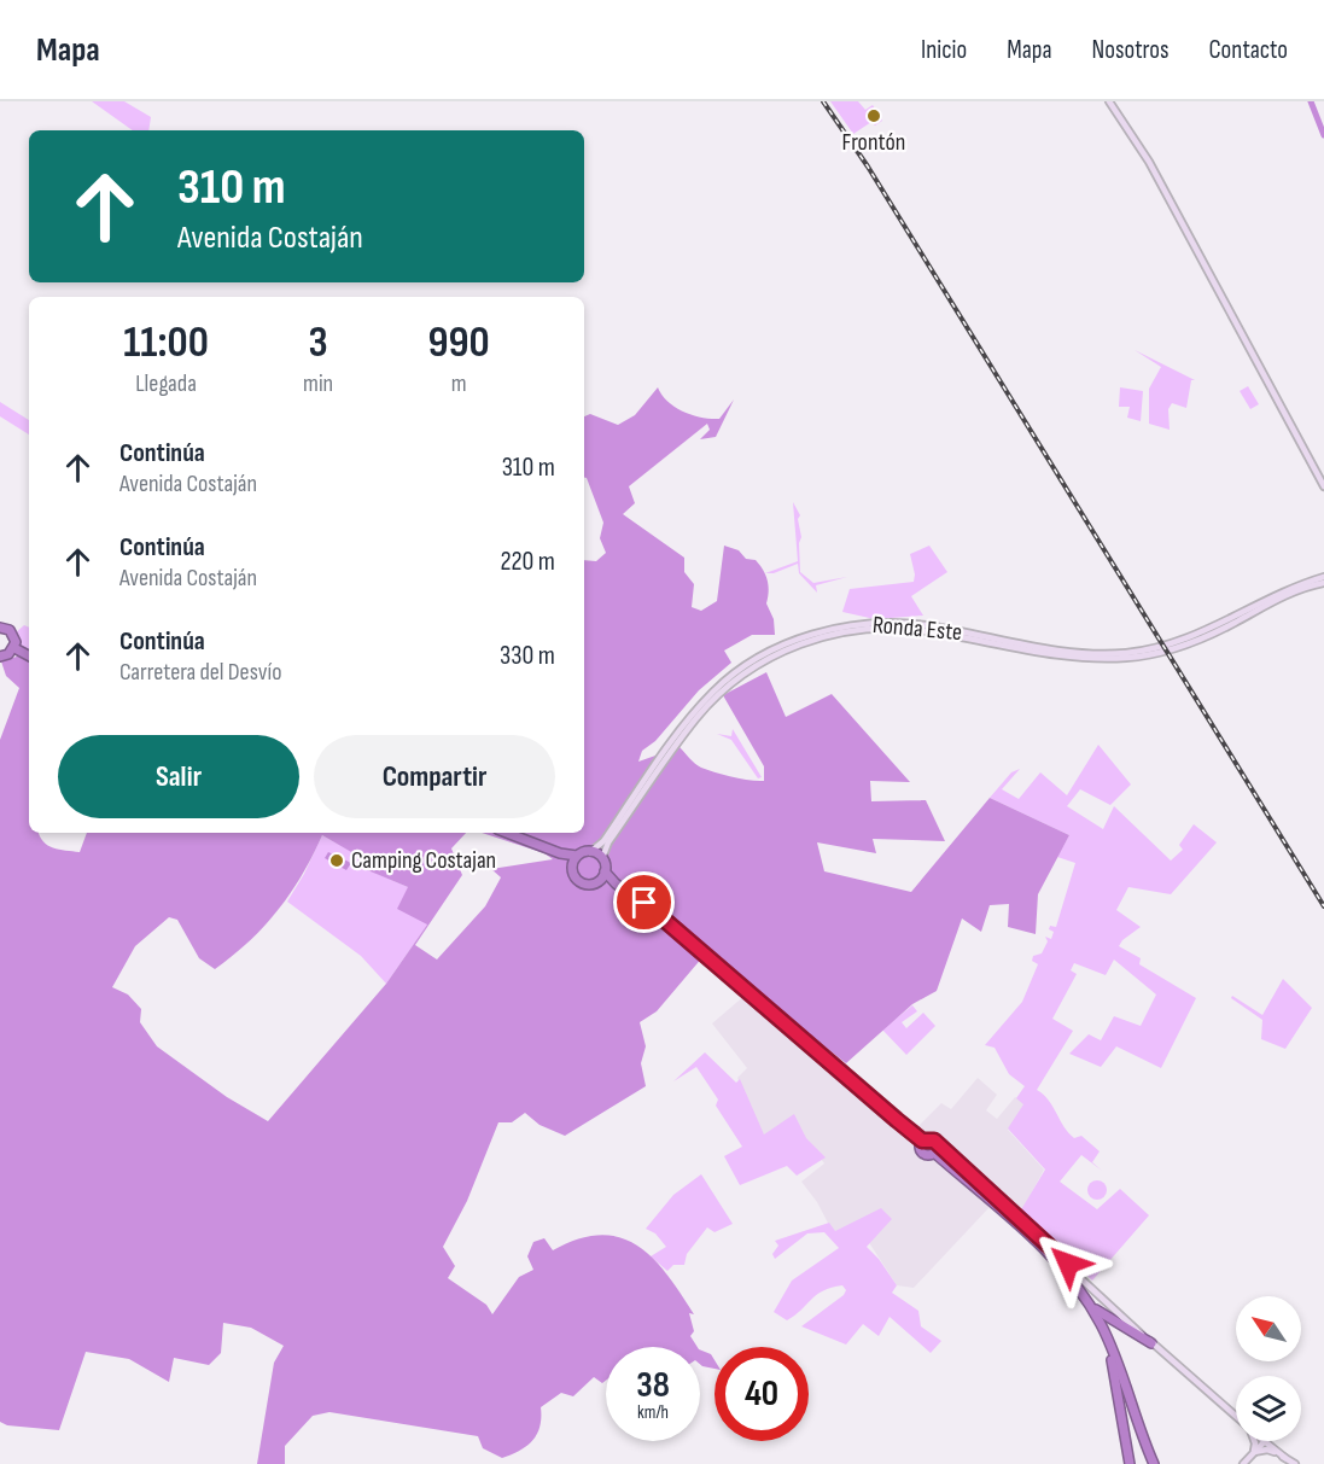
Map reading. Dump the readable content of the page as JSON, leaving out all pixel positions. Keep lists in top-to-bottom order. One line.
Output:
{"streets":{"main road":["Ronda Este"]},"places":["Frontón","Camping Costajan"],"north":"top left","page":{"header":"Mapa","nav":["Inicio","Mapa","Nosotros","Contacto"],"turn":["310 m","Avenida Costaján"],"eta":["11:00","Llegada","3","min","990","m"],"list":[{"name":"Continúa","note":"Avenida Costaján","value":"310 m"},{"name":"Continúa","note":"Avenida Costaján","value":"220 m"},{"name":"Continúa","note":"Carretera del Desvío","value":"330 m"}],"buttons":["Salir","Compartir"],"speed":"38 km/h","limit":"40"}}
